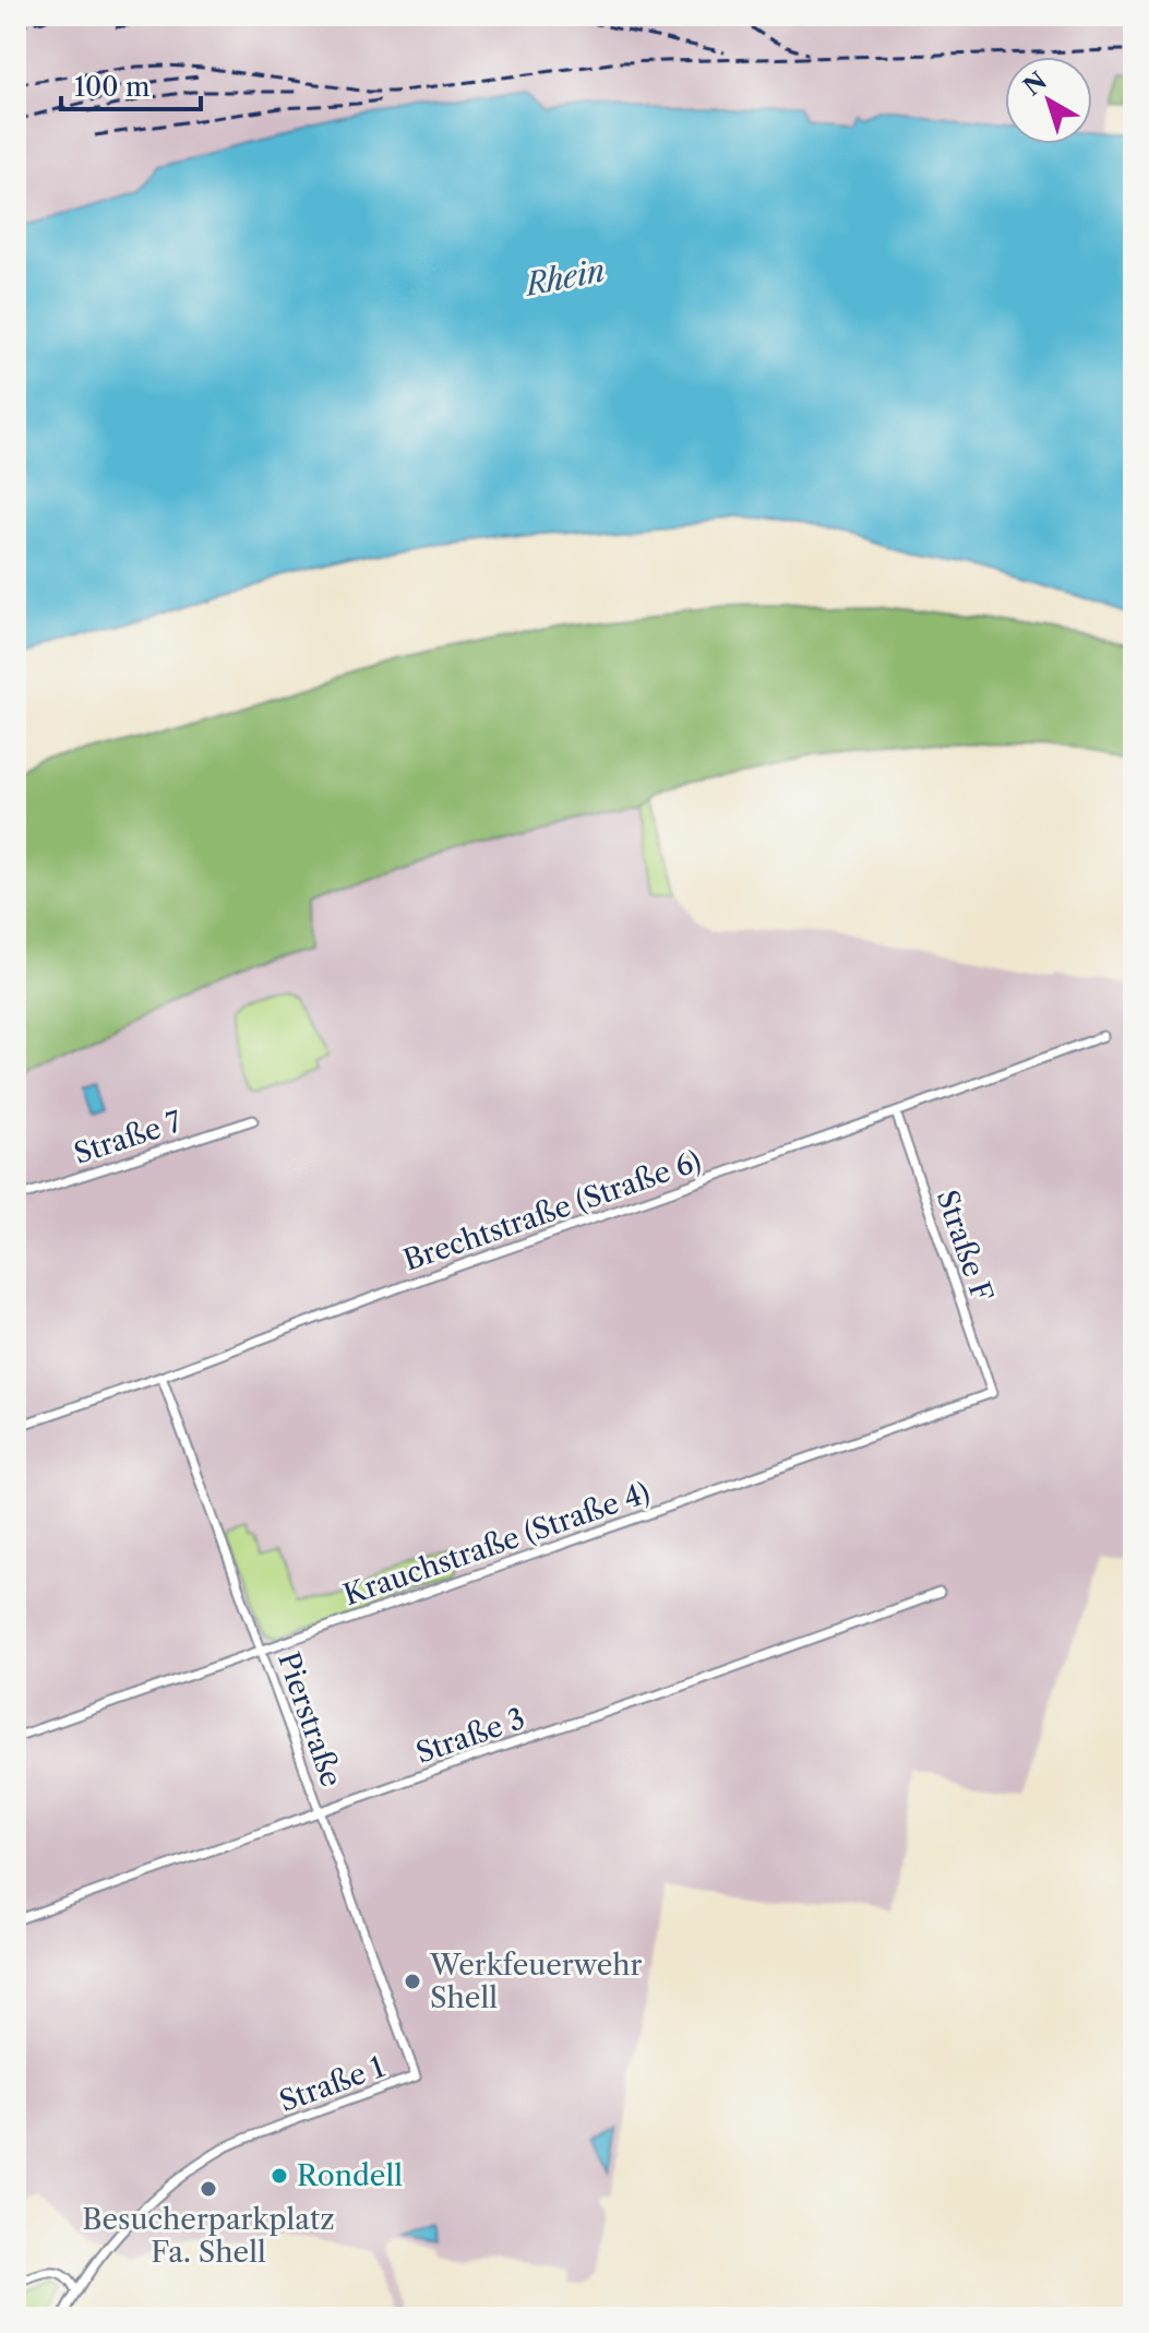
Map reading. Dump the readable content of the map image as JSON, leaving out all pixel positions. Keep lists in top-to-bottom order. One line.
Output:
{"streets":{"street":["Straße 7","Brechtstraße (Straße 6)","Straße F","Krauchstraße (Straße 4)","Pierstraße","Straße 3","Straße 1"]},"crossings":[["Brechtstraße (Straße 6)","Straße F"],["Brechtstraße (Straße 6)","Pierstraße"],["Straße F","Krauchstraße (Straße 4)"],["Krauchstraße (Straße 4)","Pierstraße"],["Pierstraße","Straße 3"],["Pierstraße","Straße 1"]],"water":["Rhein"],"places":["Werkfeuerwehr Shell","Rondell","Besucherparkplatz Fa. Shell"],"scale_bar":"100 m","north":"top left"}
